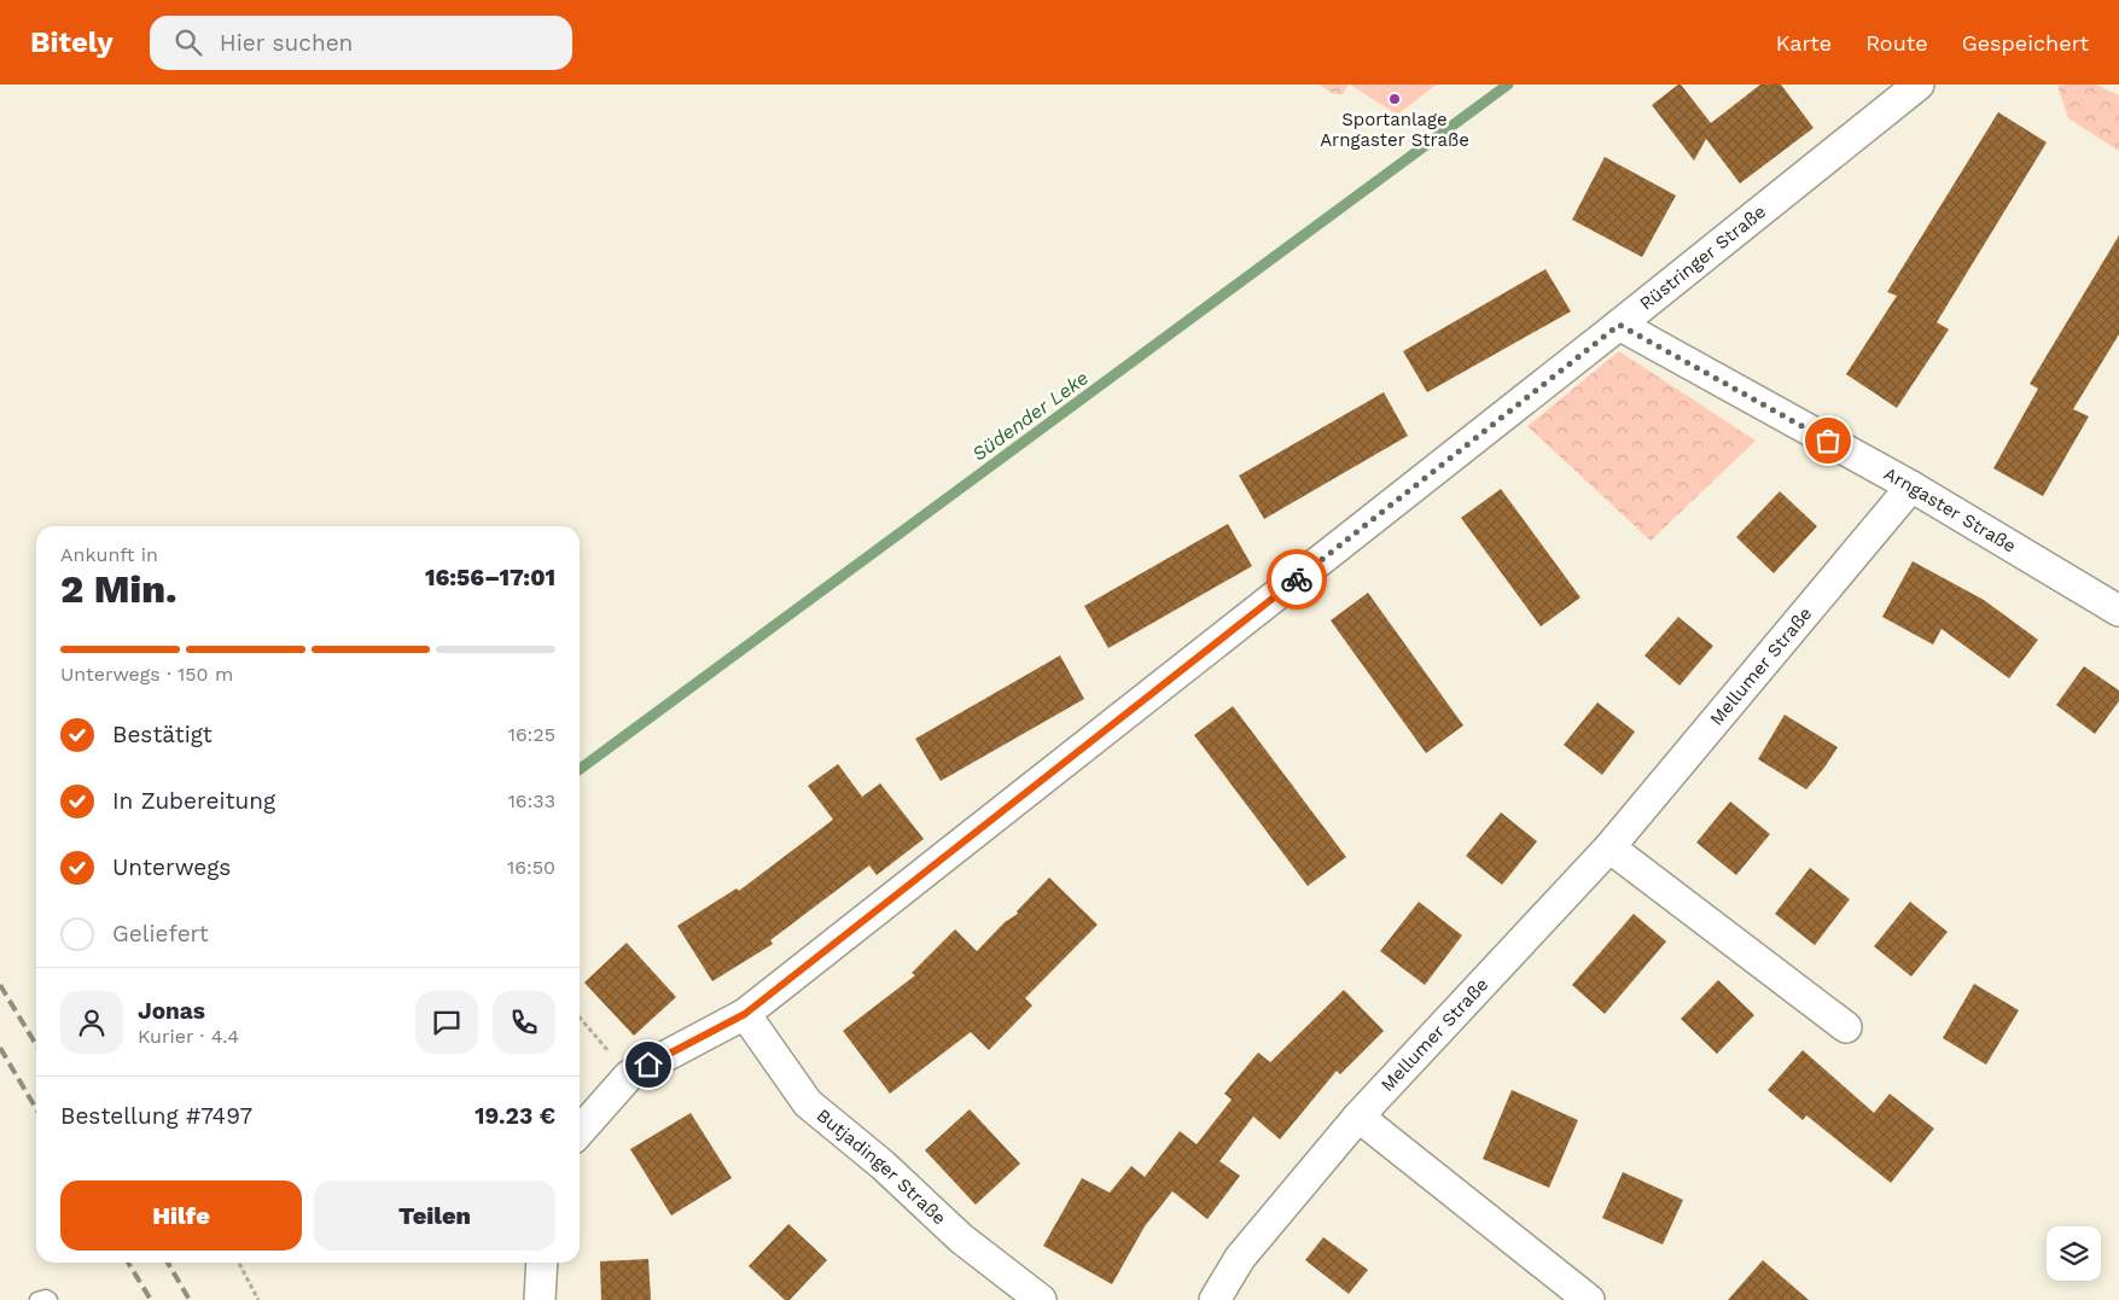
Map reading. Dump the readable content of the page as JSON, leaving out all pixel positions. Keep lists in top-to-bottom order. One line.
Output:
{"streets":{"street":["Rüstringer Straße","Arngaster Straße","Mellumer Straße","Butjadinger Straße"]},"crossings":[["Rüstringer Straße","Arngaster Straße"],["Rüstringer Straße","Butjadinger Straße"],["Arngaster Straße","Mellumer Straße"]],"water":["Südender Leke"],"places":["Sportanlage Arngaster Straße"],"page":{"header":"Bitely","search":"Hier suchen","nav":["Karte","Route","Gespeichert"],"heading":["2 Min.","Ankunft in","16:56–17:01"],"panel":["Jonas","Kurier · 4.4","Bestellung #7497","19.23 €"],"bar":"Unterwegs · 150 m","list":[["Bestätigt","16:25"],["In Zubereitung","16:33"],["Unterwegs","16:50"],"Geliefert"],"buttons":["Hilfe","Teilen"]}}
